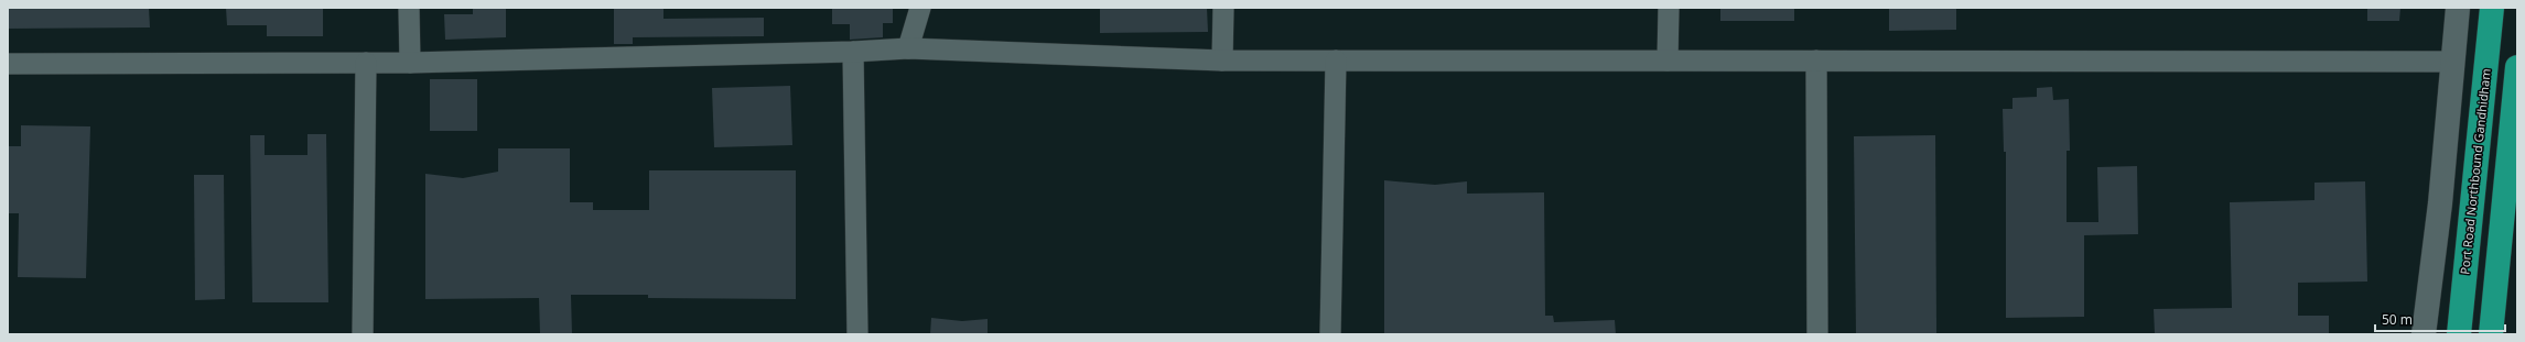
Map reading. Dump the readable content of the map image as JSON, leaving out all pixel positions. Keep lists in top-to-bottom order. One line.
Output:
{"streets":{"highway":["Port Road Northbound Gandhidham"]},"scale_bar":"50 m"}
